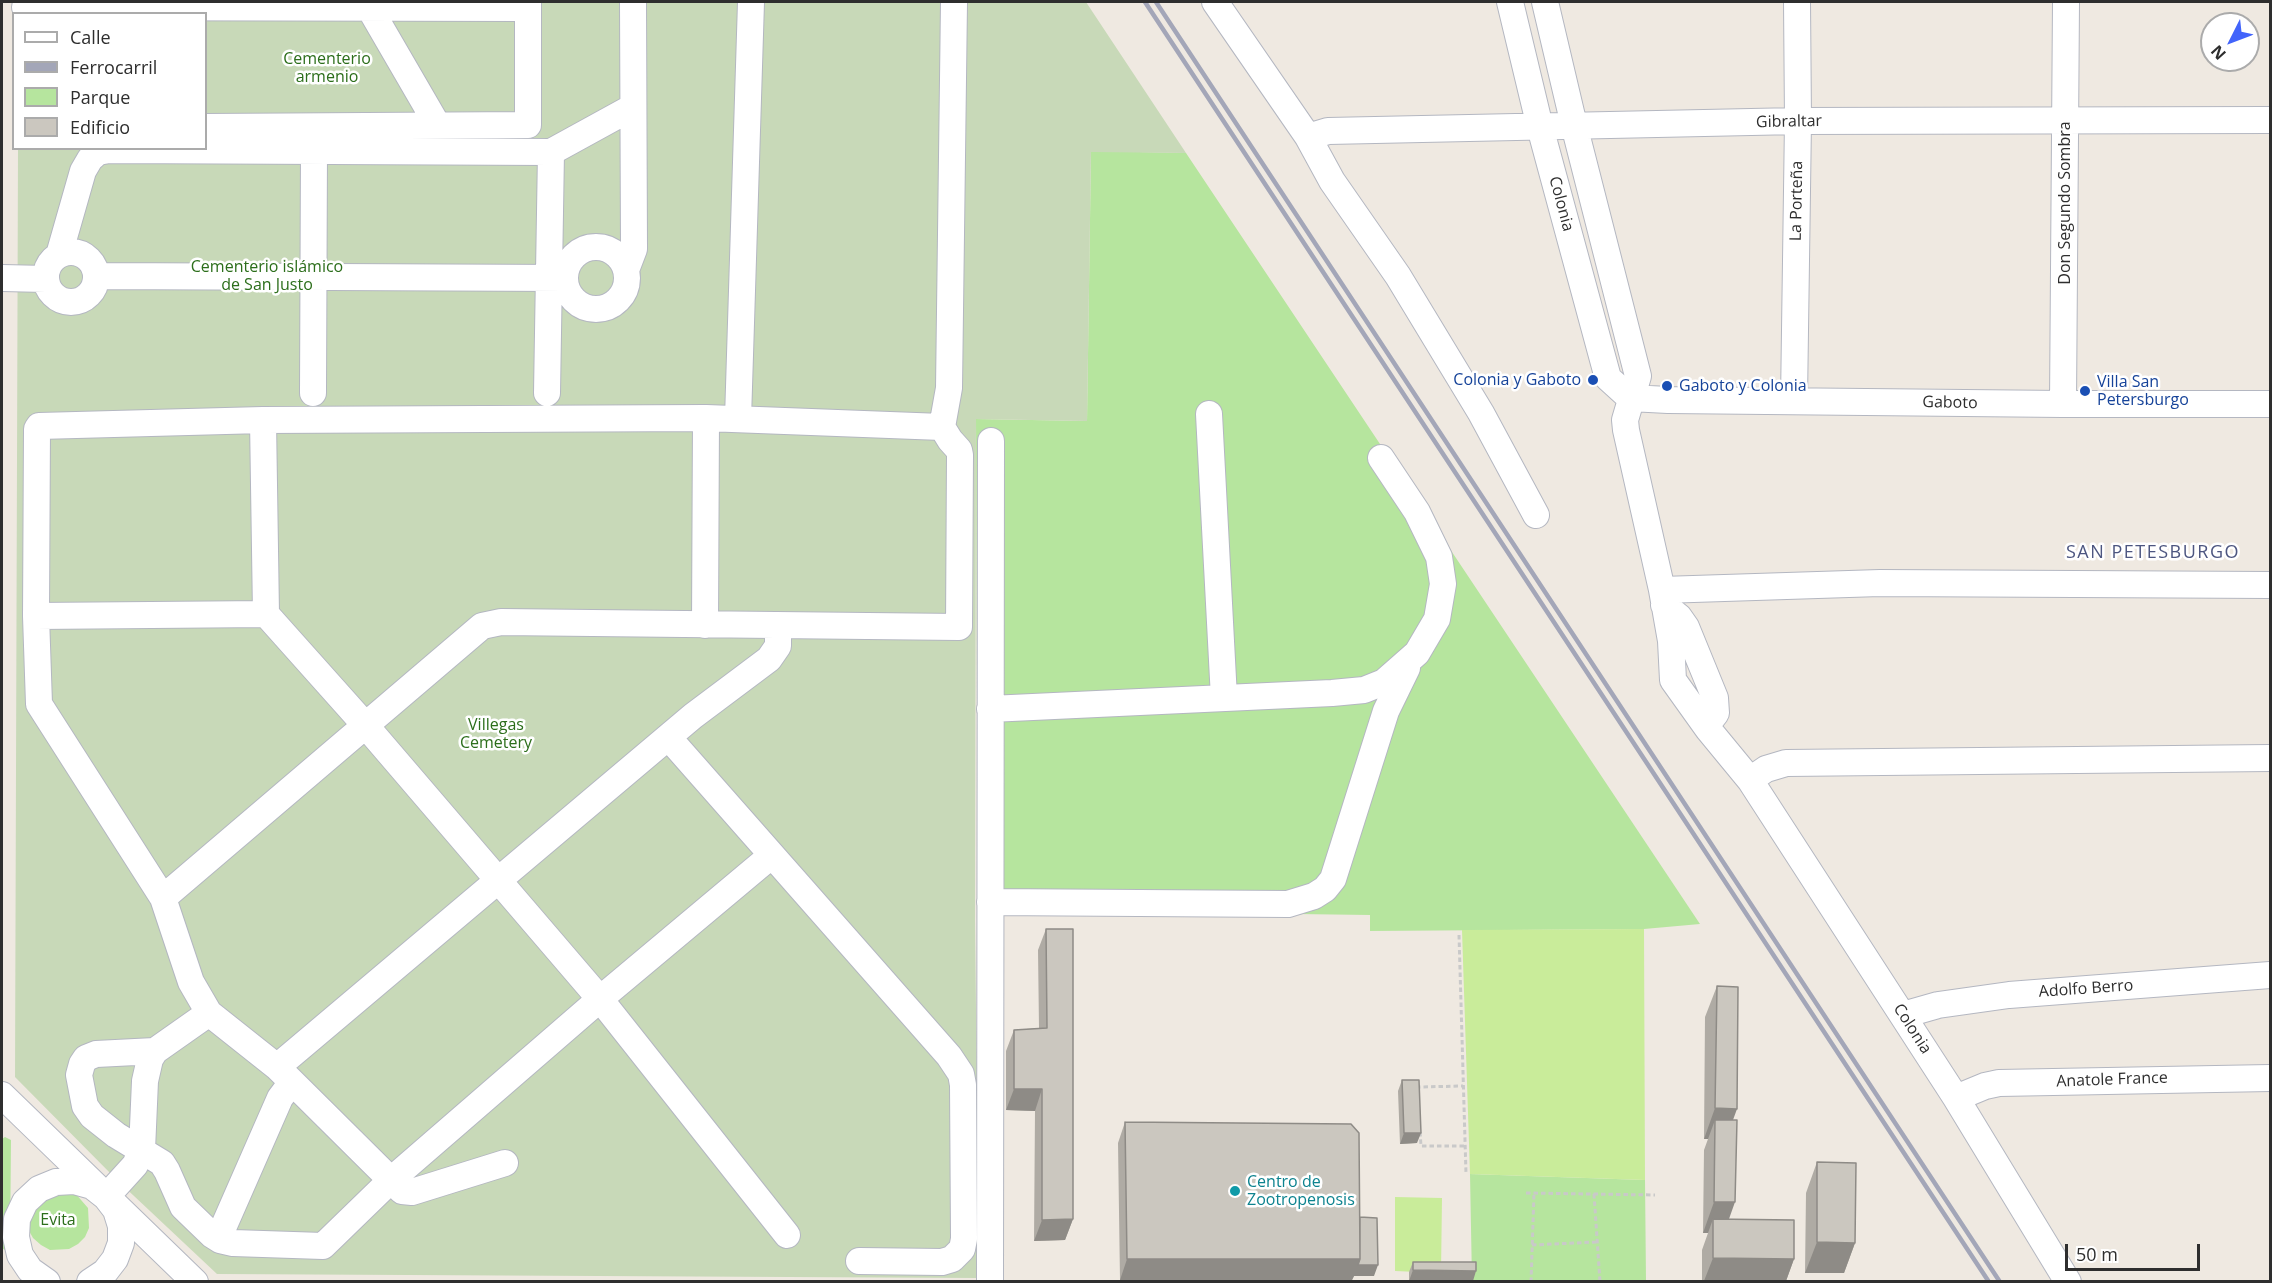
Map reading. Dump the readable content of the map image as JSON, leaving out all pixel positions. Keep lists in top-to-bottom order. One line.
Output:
{"streets":{"street":["Gibraltar","La Porteña","Don Segundo Sombra","Colonia","Gaboto","Adolfo Berro","Anatole France"]},"crossings":[["Gibraltar","La Porteña"],["Gibraltar","Don Segundo Sombra"],["Gibraltar","Colonia"],["La Porteña","Gaboto"],["Don Segundo Sombra","Gaboto"],["Colonia","Gaboto"],["Colonia","Adolfo Berro"],["Colonia","Anatole France"]],"districts":["SAN PETESBURGO"],"parks":["Cementerio armenio","Cementerio islámico de San Justo","Villegas Cemetery","Evita"],"places":["Colonia y Gaboto","Gaboto y Colonia","Villa San Petersburgo","Centro de Zootropenosis"],"legend":["Calle","Ferrocarril","Parque","Edificio"],"scale_bar":"50 m","north":"bottom left"}
